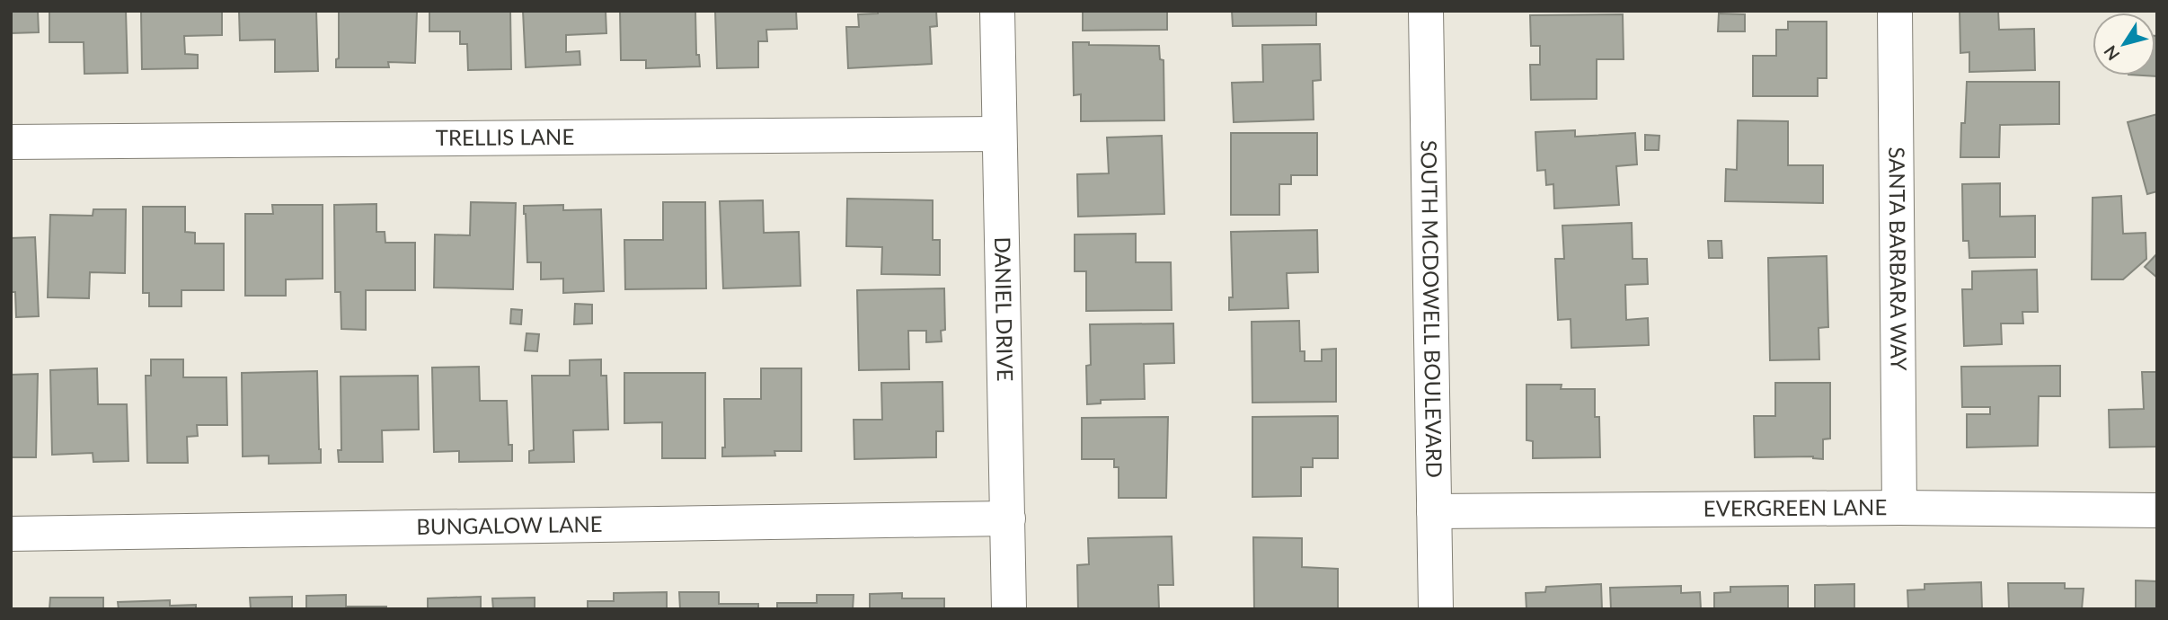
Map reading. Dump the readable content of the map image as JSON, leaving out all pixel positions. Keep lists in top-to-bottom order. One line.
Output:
{"streets":{"street":["TRELLIS LANE","SANTA BARBARA WAY","DANIEL DRIVE","SOUTH MCDOWELL BOULEVARD","EVERGREEN LANE","BUNGALOW LANE"]},"crossings":[["TRELLIS LANE","DANIEL DRIVE"],["SANTA BARBARA WAY","EVERGREEN LANE"],["DANIEL DRIVE","BUNGALOW LANE"],["SOUTH MCDOWELL BOULEVARD","EVERGREEN LANE"]],"north":"bottom left"}
